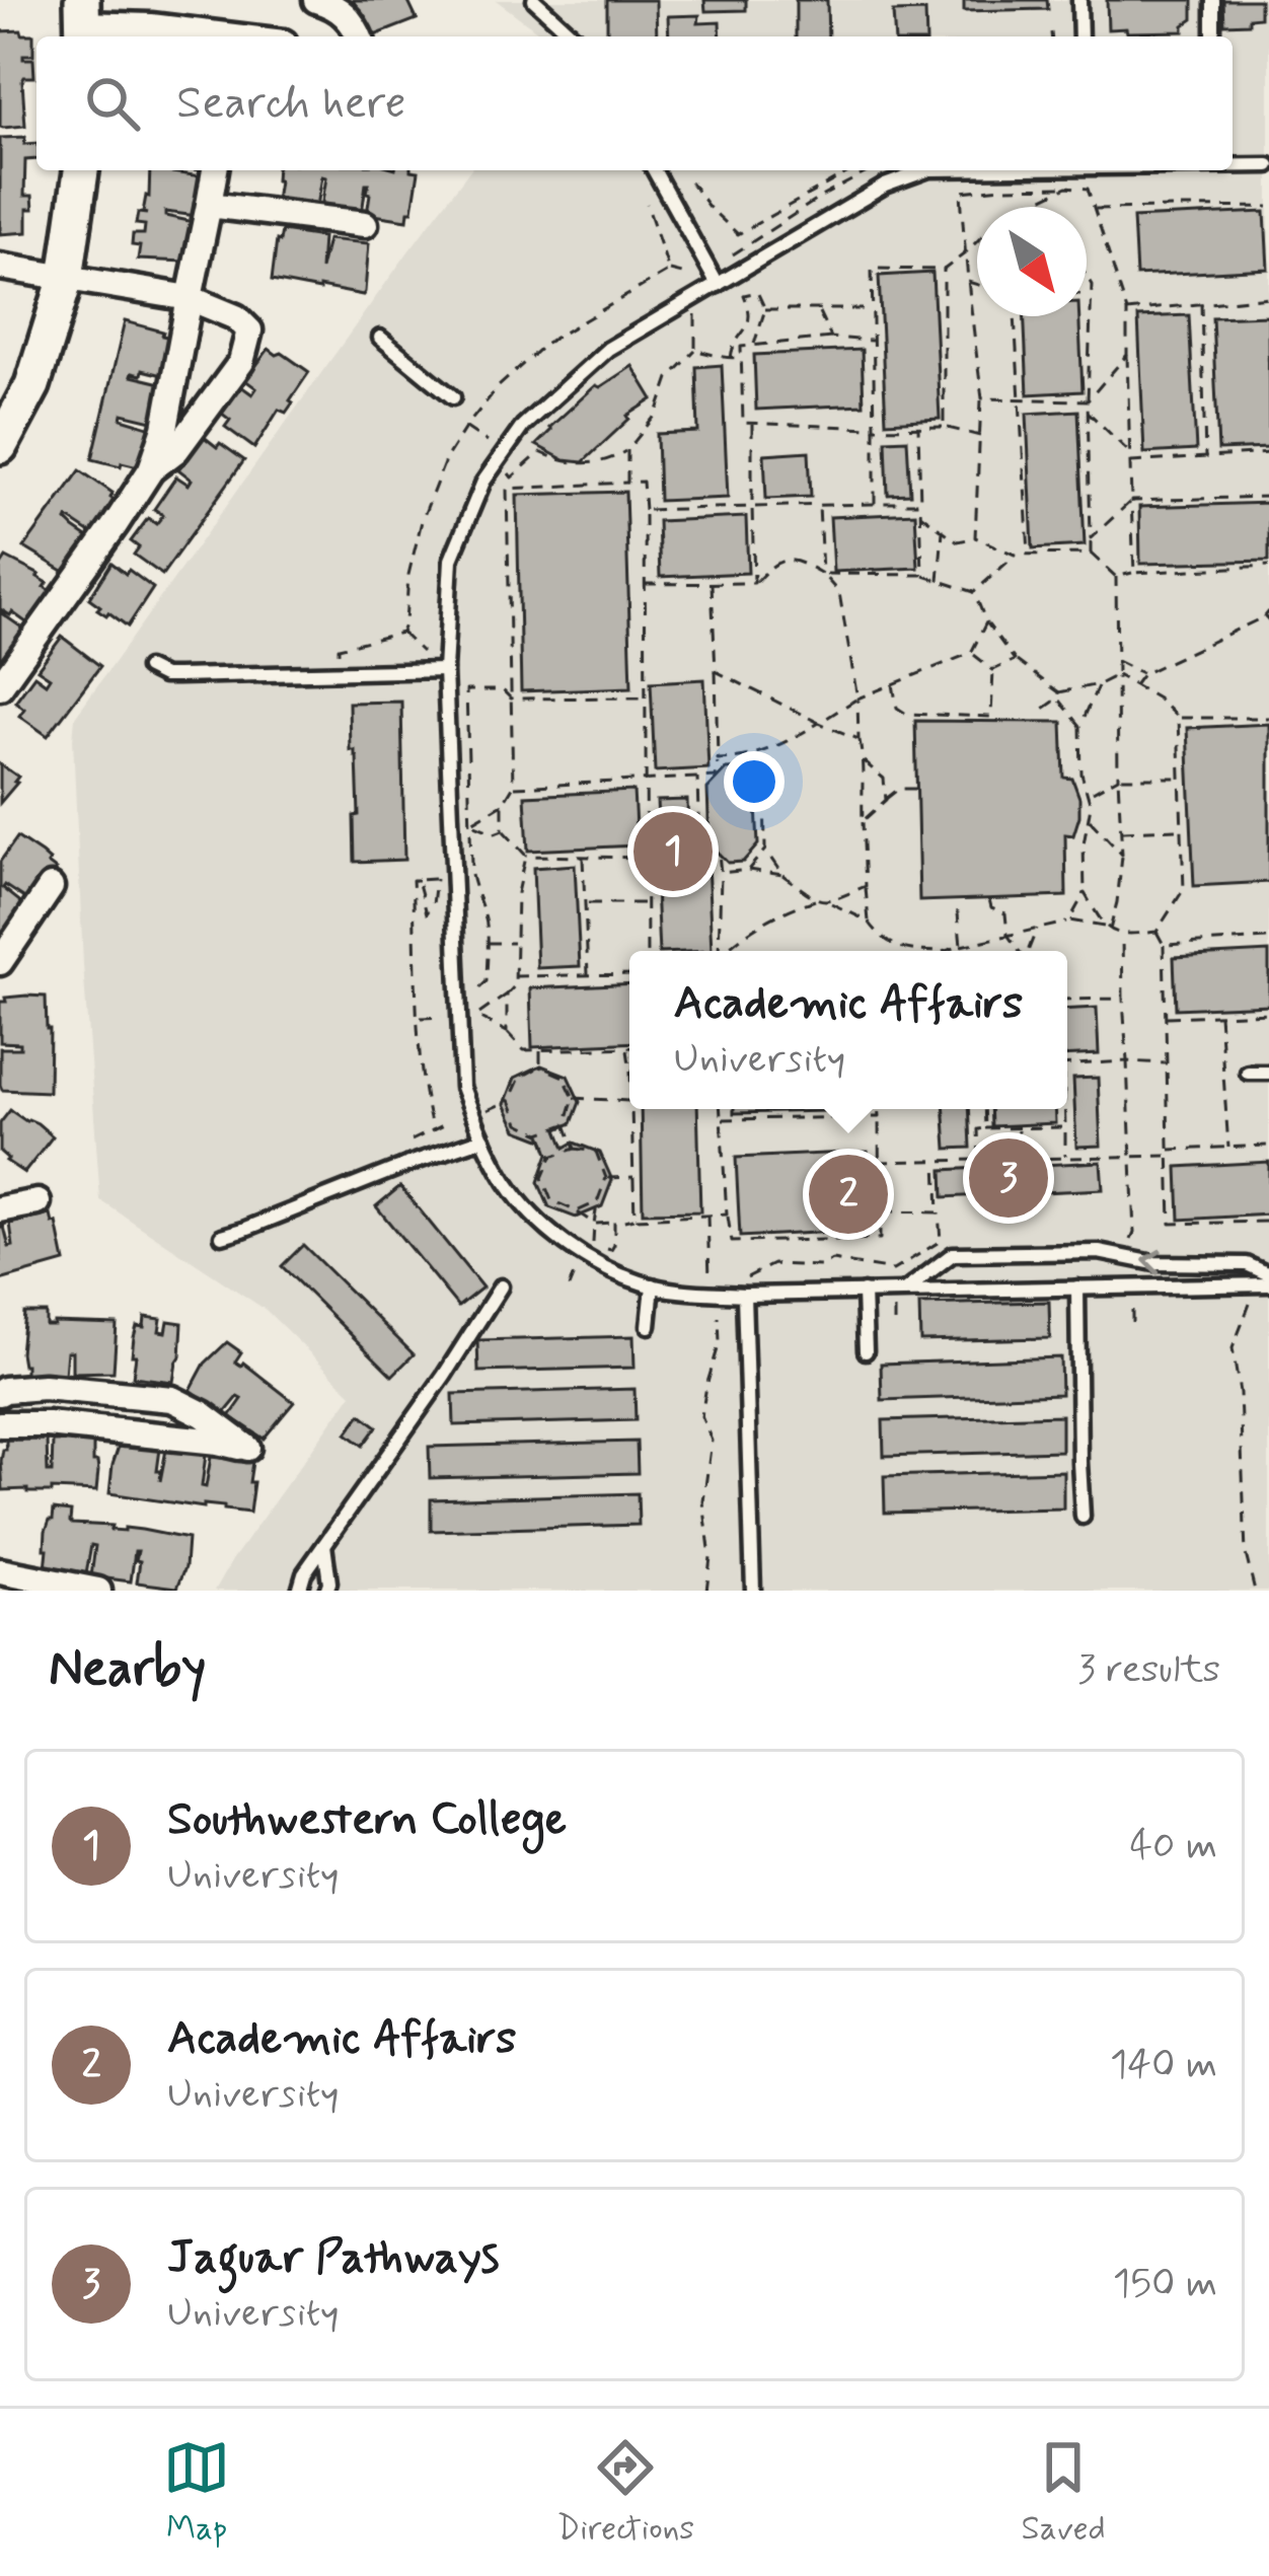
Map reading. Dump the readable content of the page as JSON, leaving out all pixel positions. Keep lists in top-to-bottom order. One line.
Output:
{"north":"bottom right","page":{"search":"Search here","pins":["1","3","2"],"popup":["Academic Affairs","University"],"heading":["Nearby","3 results"],"list":[{"mark":"1","name":"Southwestern College","note":"University","value":"40 m"},{"mark":"2","name":"Academic Affairs","note":"University","value":"140 m"},{"mark":"3","name":"Jaguar Pathways","note":"University","value":"150 m"}],"nav":["Map","Directions","Saved"]}}
